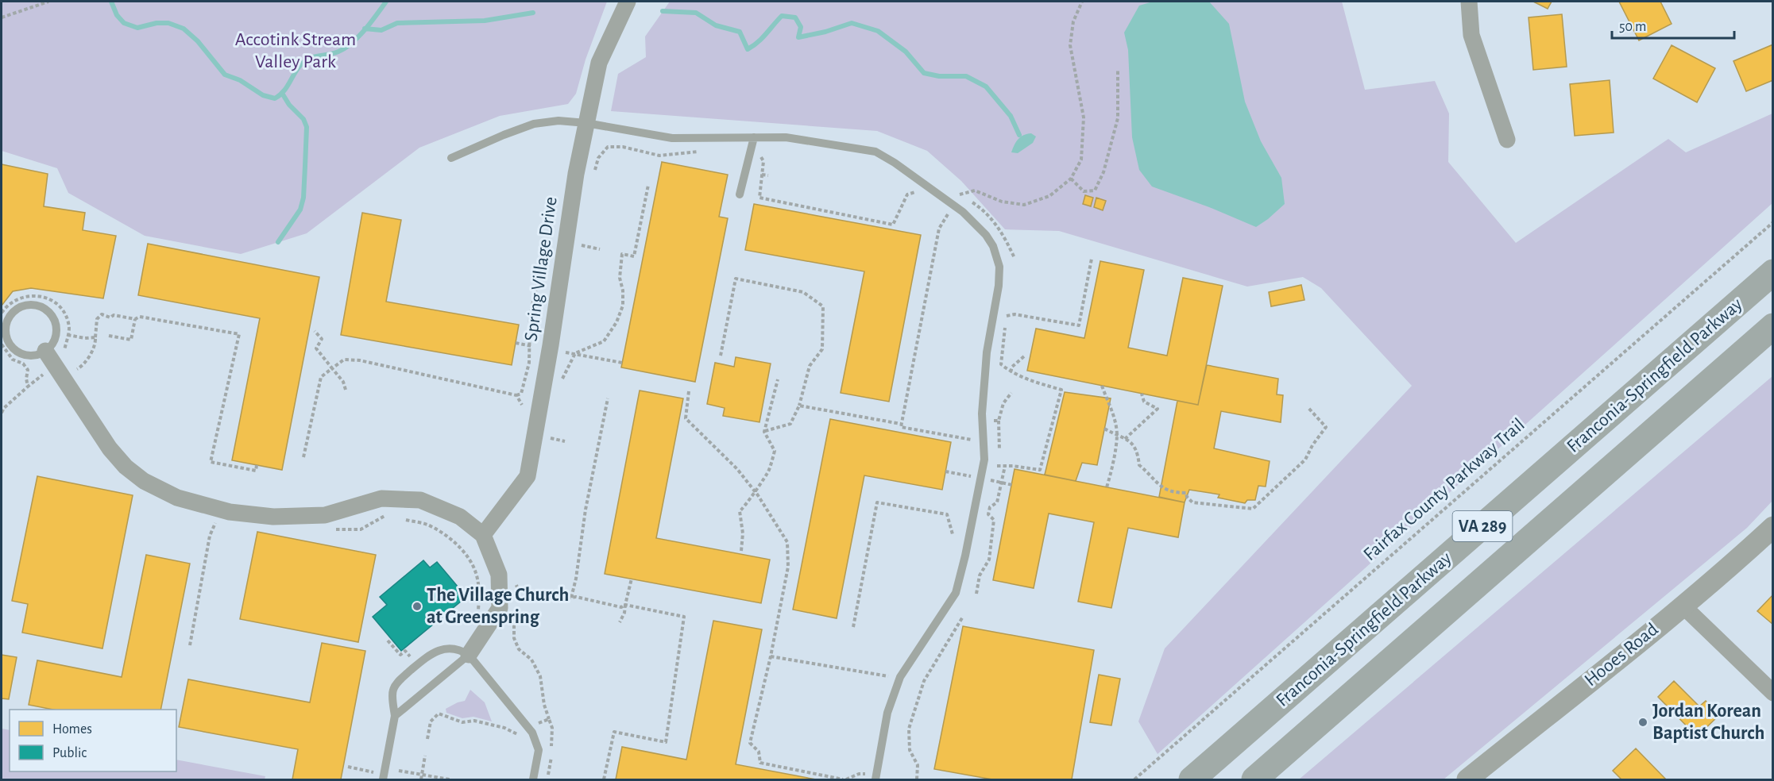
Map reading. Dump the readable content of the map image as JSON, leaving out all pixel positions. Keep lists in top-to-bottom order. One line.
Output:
{"streets":{"main road":["Franconia-Springfield Parkway","VA 289"],"street":["Spring Village Drive","Hooes Road"],"path":["Fairfax County Parkway Trail"]},"parks":["Accotink Stream Valley Park"],"places":["The Village Church at Greenspring","Jordan Korean Baptist Church"],"legend":["Homes","Public"],"scale_bar":"50 m"}
